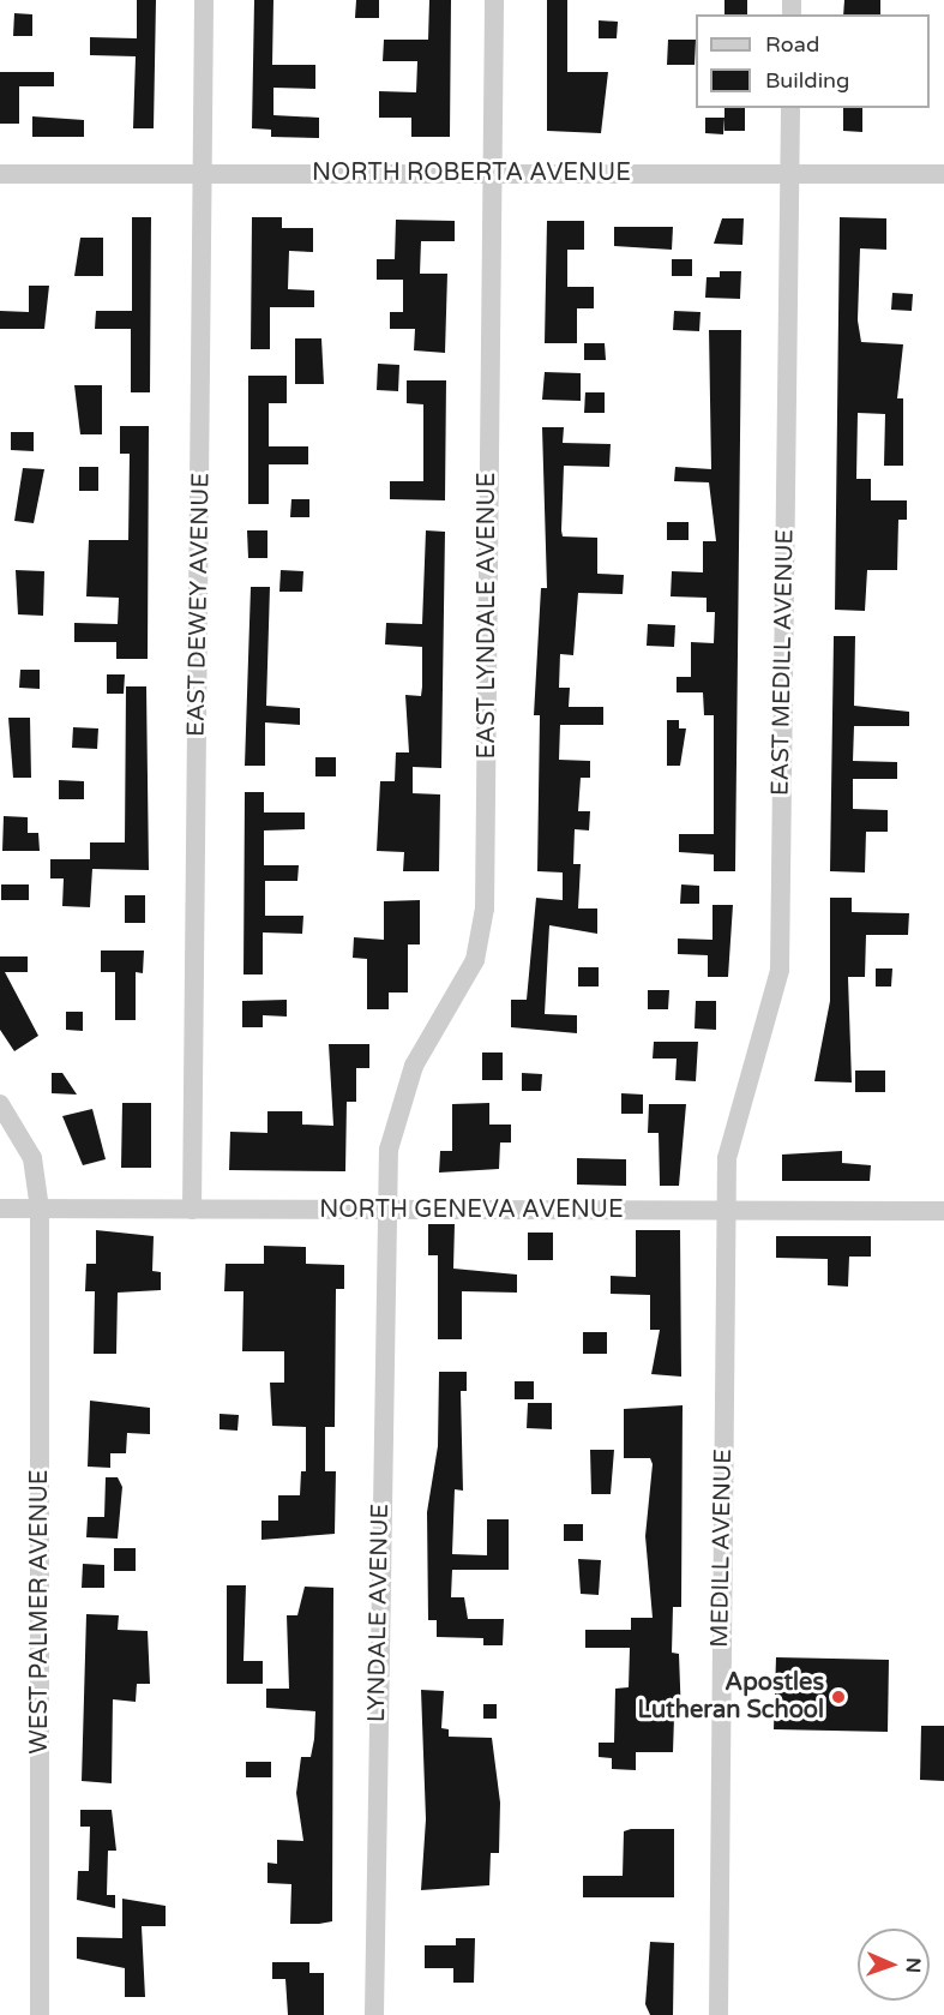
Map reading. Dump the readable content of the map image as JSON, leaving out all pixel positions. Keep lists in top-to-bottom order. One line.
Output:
{"streets":{"street":["NORTH ROBERTA AVENUE","EAST DEWEY AVENUE","EAST LYNDALE AVENUE","EAST MEDILL AVENUE","NORTH GENEVA AVENUE","MEDILL AVENUE","WEST PALMER AVENUE","LYNDALE AVENUE"]},"crossings":[["NORTH ROBERTA AVENUE","EAST DEWEY AVENUE"],["NORTH ROBERTA AVENUE","EAST LYNDALE AVENUE"],["NORTH ROBERTA AVENUE","EAST MEDILL AVENUE"],["EAST DEWEY AVENUE","NORTH GENEVA AVENUE"],["EAST LYNDALE AVENUE","NORTH GENEVA AVENUE"],["EAST LYNDALE AVENUE","LYNDALE AVENUE"],["EAST MEDILL AVENUE","NORTH GENEVA AVENUE"],["EAST MEDILL AVENUE","MEDILL AVENUE"],["NORTH GENEVA AVENUE","MEDILL AVENUE"],["NORTH GENEVA AVENUE","WEST PALMER AVENUE"],["NORTH GENEVA AVENUE","LYNDALE AVENUE"]],"places":["Apostles Lutheran School"],"legend":["Road","Building"],"north":"right"}
